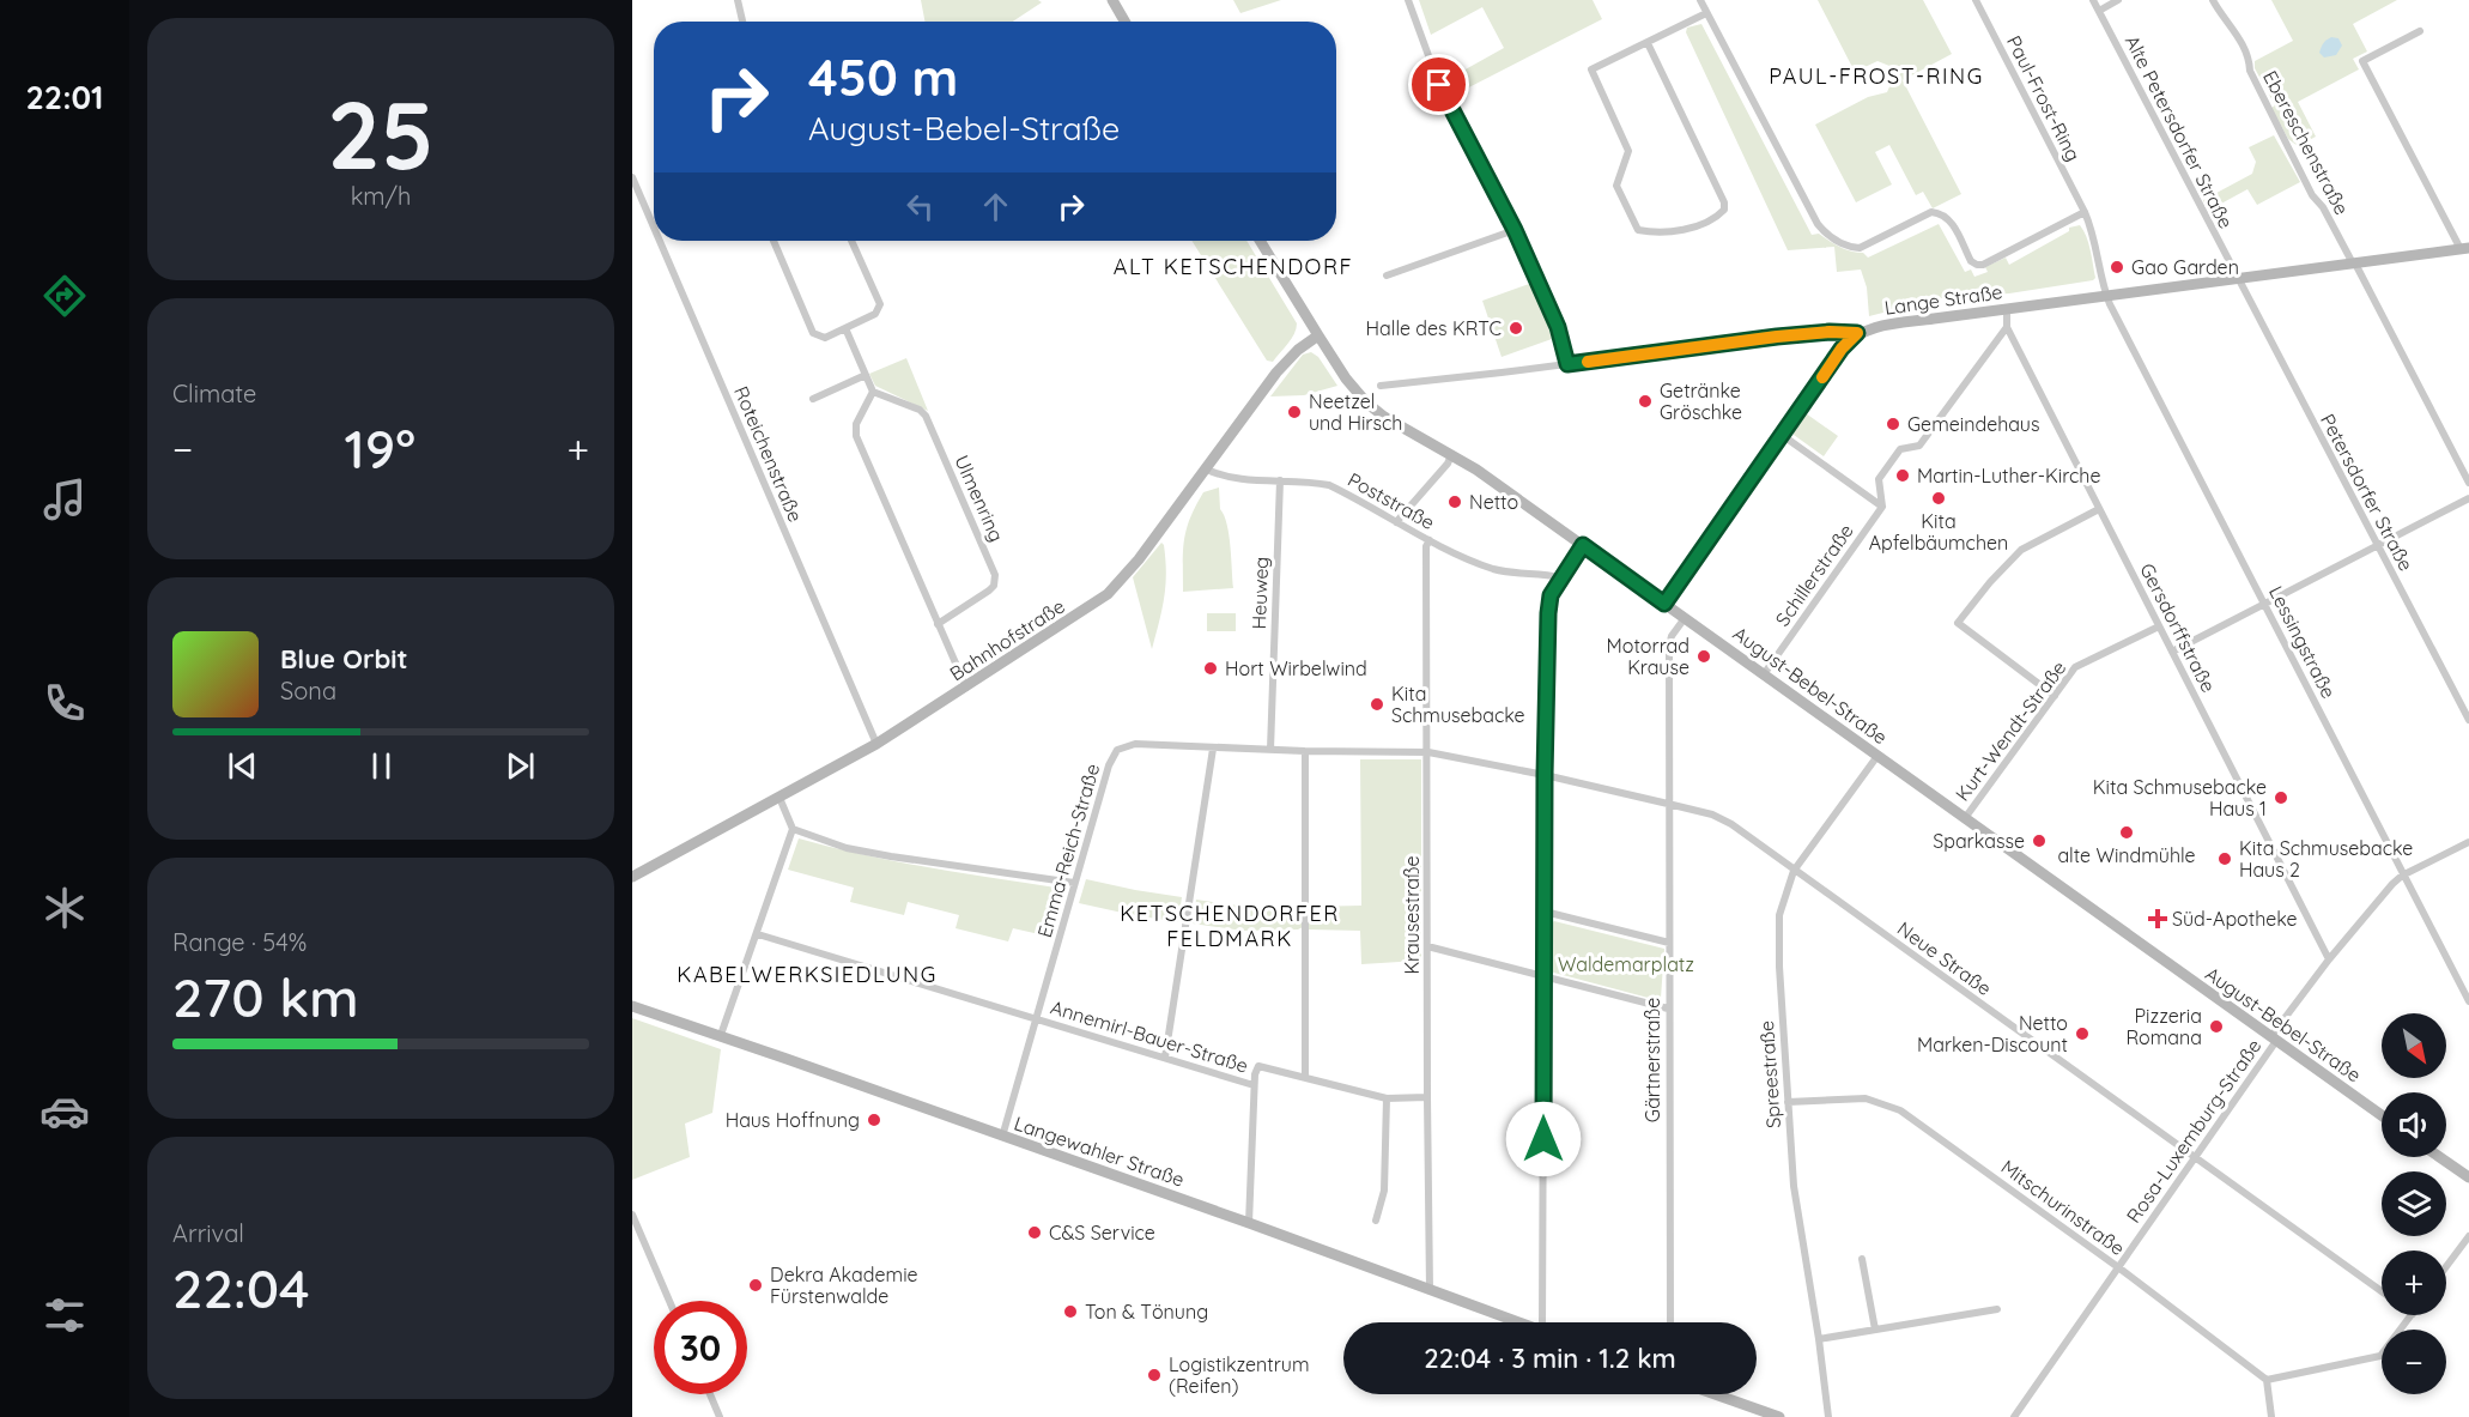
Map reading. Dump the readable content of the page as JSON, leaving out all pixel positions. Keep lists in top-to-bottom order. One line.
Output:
{"streets":{"street":["Paul-Frost-Ring","Alte Petersdorfer Straße","Ebereschenstraße","Lange Straße","Roteichenstraße","Petersdorfer Straße","Ulmenring","Poststraße","Schillerstraße","Heuweg","Gersdorffstraße","Bahnhofstraße","Lessingstraße","August-Bebel-Straße","Kurt-Wendt-Straße","Emma-Reich-Straße","Krausestraße","Neue Straße","Annemirl-Bauer-Straße","Gärtnerstraße","Spreestraße","Rosa-Luxemburg-Straße","Langewahler Straße","Mitschurinstraße"]},"crossings":[["Paul-Frost-Ring","Lange Straße"],["Paul-Frost-Ring","Lessingstraße"],["Alte Petersdorfer Straße","Lange Straße"],["Alte Petersdorfer Straße","Petersdorfer Straße"],["Ebereschenstraße","Lange Straße"],["Lange Straße","Petersdorfer Straße"],["Lange Straße","Gersdorffstraße"],["Lange Straße","Lessingstraße"],["Roteichenstraße","Bahnhofstraße"],["Poststraße","Heuweg"],["Poststraße","Bahnhofstraße"],["Poststraße","Krausestraße"],["Schillerstraße","August-Bebel-Straße"],["Heuweg","Emma-Reich-Straße"],["Gersdorffstraße","Kurt-Wendt-Straße"],["Gersdorffstraße","Rosa-Luxemburg-Straße"],["Bahnhofstraße","August-Bebel-Straße"],["Lessingstraße","Rosa-Luxemburg-Straße"],["August-Bebel-Straße","Kurt-Wendt-Straße"],["August-Bebel-Straße","Gärtnerstraße"],["August-Bebel-Straße","Spreestraße"],["August-Bebel-Straße","Rosa-Luxemburg-Straße"],["Emma-Reich-Straße","Krausestraße"],["Emma-Reich-Straße","Neue Straße"],["Emma-Reich-Straße","Annemirl-Bauer-Straße"],["Emma-Reich-Straße","Langewahler Straße"],["Krausestraße","Neue Straße"],["Krausestraße","Langewahler Straße"],["Neue Straße","Gärtnerstraße"],["Neue Straße","Spreestraße"],["Neue Straße","Rosa-Luxemburg-Straße"],["Spreestraße","Mitschurinstraße"],["Rosa-Luxemburg-Straße","Mitschurinstraße"]],"districts":["PAUL-FROST-RING","ALT KETSCHENDORF","KETSCHENDORFER FELDMARK","KABELWERKSIEDLUNG"],"parks":["Waldemarplatz"],"places":{"other":["Gao Garden","Halle des KRTC","Getränke Gröschke","Neetzel und Hirsch","Gemeindehaus","Martin-Luther-Kirche","Kita Apfelbäumchen","Netto","Motorrad Krause","Hort Wirbelwind","Kita Schmusebacke","Kita Schmusebacke Haus 1","alte Windmühle","Sparkasse","Kita Schmusebacke Haus 2","Pizzeria Romana","Netto Marken-Discount","Haus Hoffnung","C&S Service","Dekra Akademie Fürstenwalde","Ton & Tönung","Logistikzentrum (Reifen)"],"health":["Süd-Apotheke"]},"north":"bottom right","page":{"tabs":"22:01","tile":[["25","km/h"],"Climate",["Range · 54%","270 km"],["Arrival","22:04"]],"turn":["450 m","August-Bebel-Straße"],"heat":["−","19°","+"],"song":["Blue Orbit","Sona"],"map_buttons":["+","−"],"limit":"30","trip":"22:04 · 3 min · 1.2 km"}}
